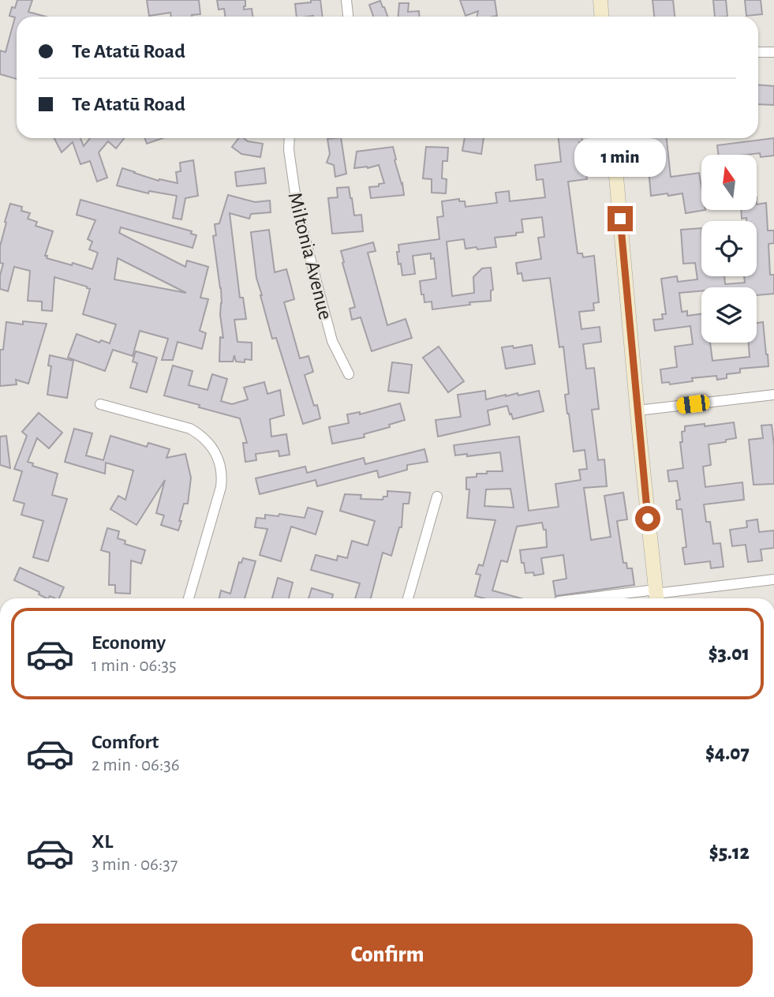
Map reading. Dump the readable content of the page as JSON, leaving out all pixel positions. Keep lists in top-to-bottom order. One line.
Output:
{"streets":{"street":["Miltonia Avenue"]},"north":"top","page":{"banner":["Te Atatū Road","Te Atatū Road"],"bubble":"1 min","list":[{"name":"Economy","note":"1 min · 06:35","value":"$3.01"},{"name":"Comfort","note":"2 min · 06:36","value":"$4.07"},{"name":"XL","note":"3 min · 06:37","value":"$5.12"}],"buttons":"Confirm"}}
